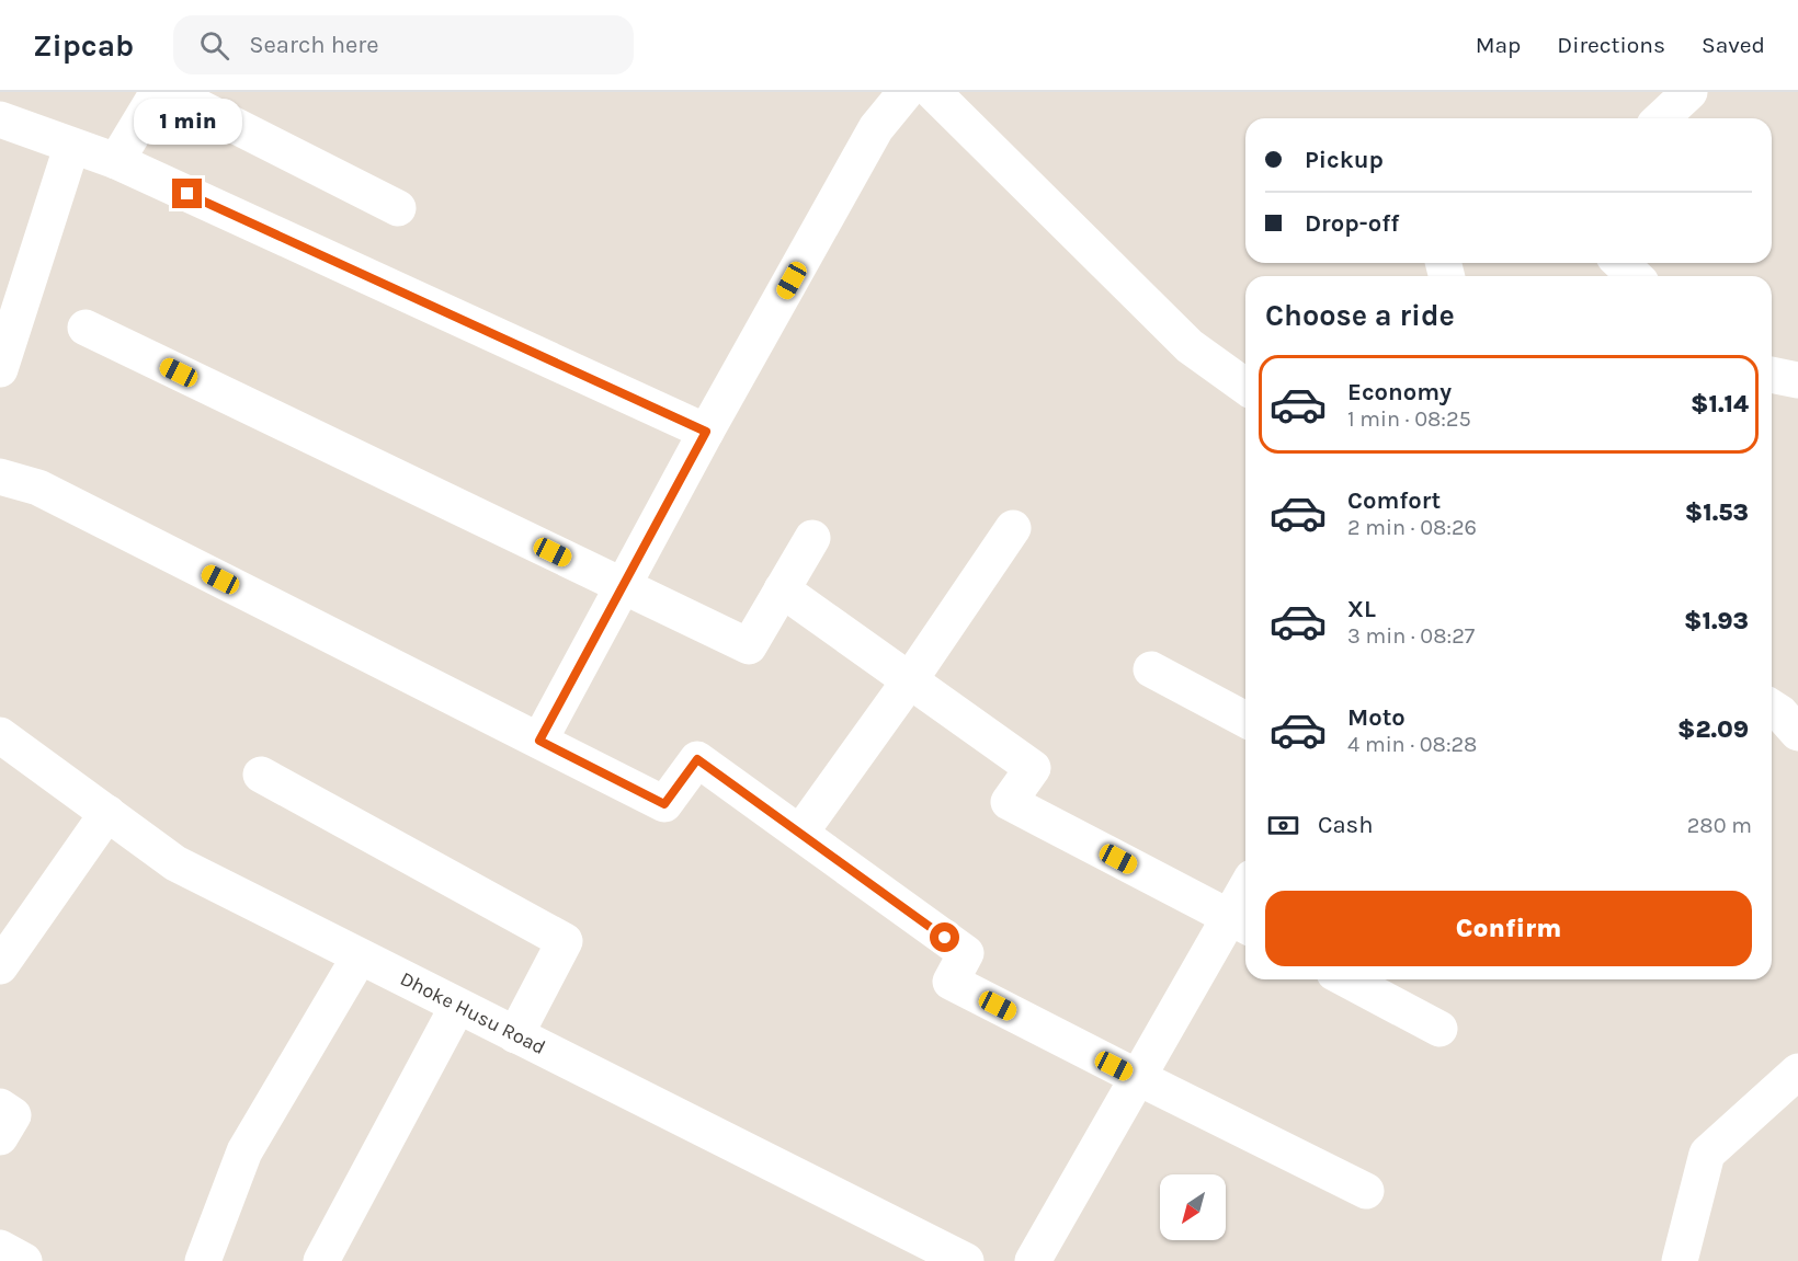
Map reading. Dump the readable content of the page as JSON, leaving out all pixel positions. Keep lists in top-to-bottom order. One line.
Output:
{"streets":{"street":["Dhoke Husu Road"]},"north":"bottom left","page":{"header":"Zipcab","search":"Search here","nav":["Map","Directions","Saved"],"bubble":"1 min","banner":["Pickup","Drop-off"],"heading":"Choose a ride","list":[{"name":"Economy","note":"1 min · 08:25","value":"$1.14"},{"name":"Comfort","note":"2 min · 08:26","value":"$1.53"},{"name":"XL","note":"3 min · 08:27","value":"$1.93"},{"name":"Moto","note":"4 min · 08:28","value":"$2.09"}],"pay":["Cash","280 m"],"buttons":"Confirm"}}
